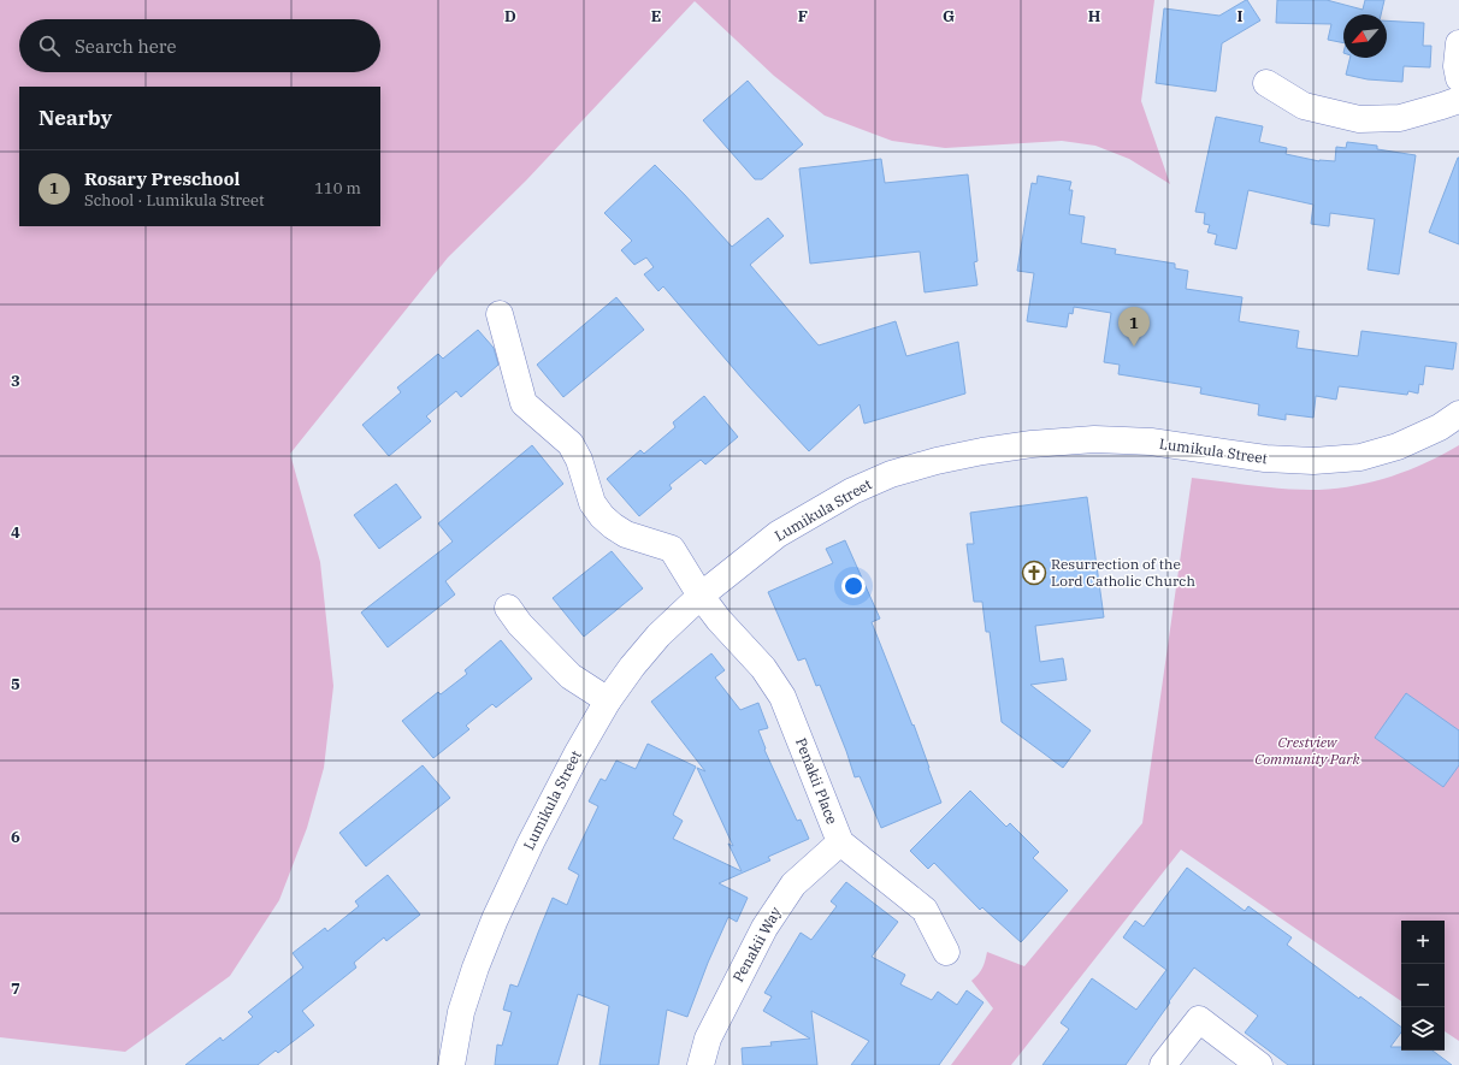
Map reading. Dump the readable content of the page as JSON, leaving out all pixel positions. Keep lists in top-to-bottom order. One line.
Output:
{"streets":{"street":["Lumikula Street","Penakii Place","Penakii Way"]},"crossings":[["Lumikula Street","Penakii Place"],["Penakii Place","Penakii Way"]],"parks":["Crestview Community Park"],"places":{"church":["Resurrection of the Lord Catholic Church"]},"north":"bottom left","page":{"search":"Search here","heading":"Nearby","list":[{"mark":"1","name":"Rosary Preschool","note":"School · Lumikula Street","value":"110 m"}],"pins":"1","map_buttons":["+","−"]},"grid":{"columns":["D","E","F","G","H","I"],"rows":["3","4","5","6","7"]}}
